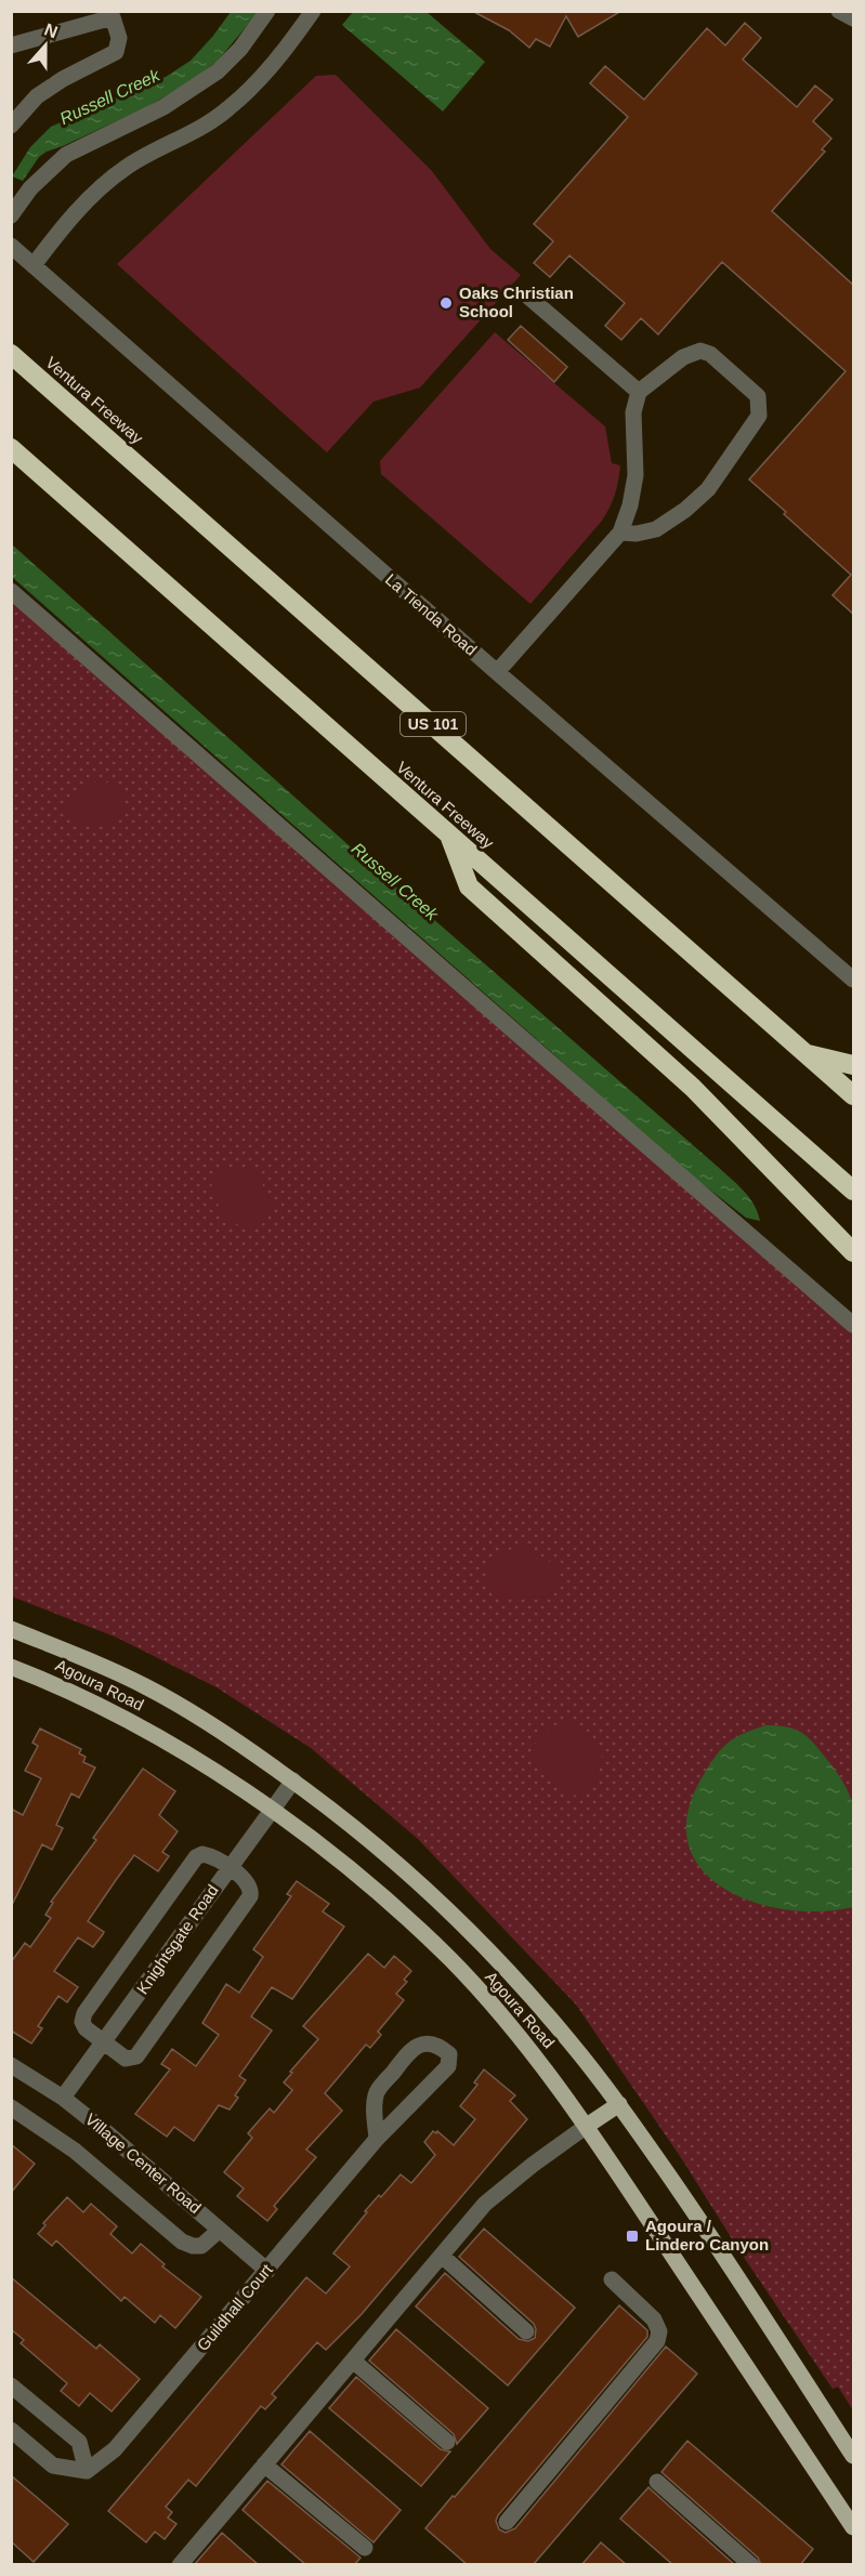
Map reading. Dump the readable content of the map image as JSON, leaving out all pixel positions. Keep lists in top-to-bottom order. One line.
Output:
{"streets":{"highway":["Ventura Freeway","US 101"],"main road":["Agoura Road"],"street":["La Tienda Road","Knightsgate Road","Village Center Road","Guildhall Court"]},"crossings":[["Agoura Road","Knightsgate Road"],["Knightsgate Road","Village Center Road"],["Village Center Road","Guildhall Court"]],"water":["Russell Creek"],"places":{"other":["Oaks Christian School"],"transit":["Agoura / Lindero Canyon"]},"north":"top"}
